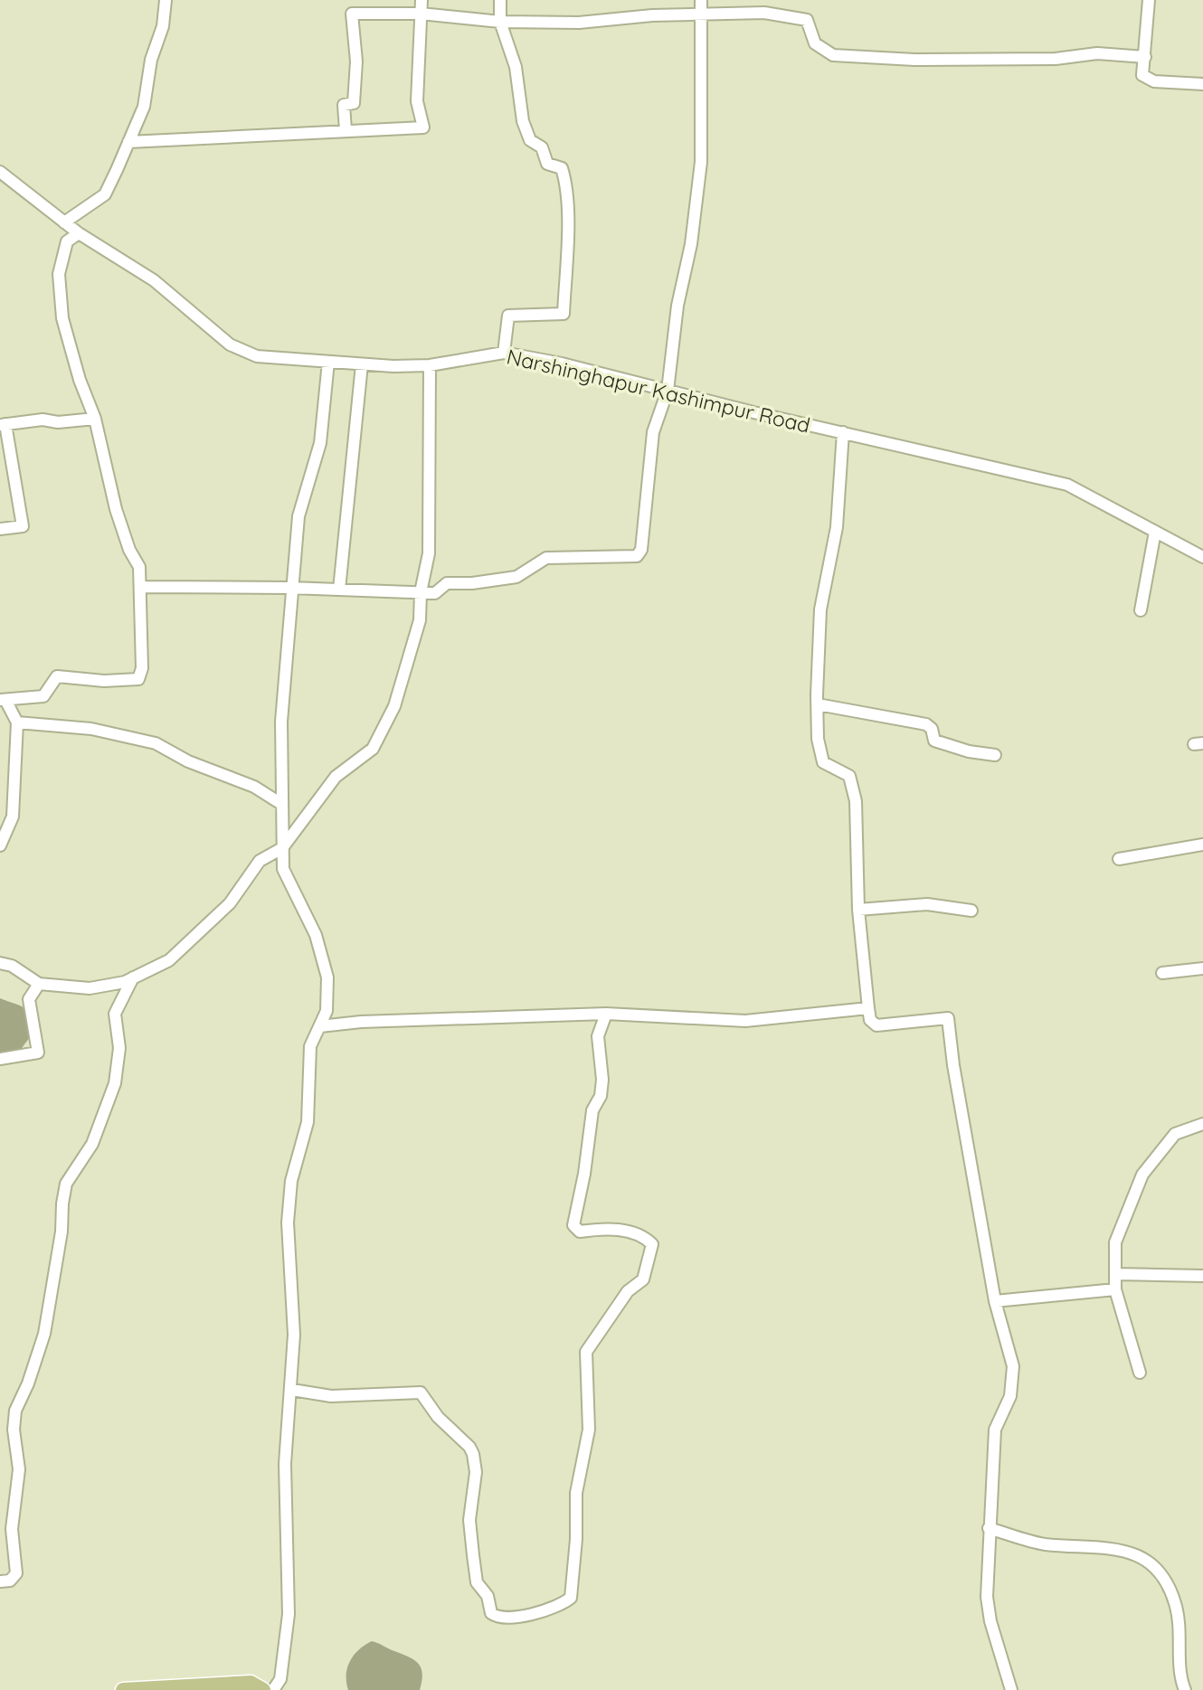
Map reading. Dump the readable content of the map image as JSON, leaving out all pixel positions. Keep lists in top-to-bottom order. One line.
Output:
{"streets":{"street":["Narshinghapur Kashimpur Road"]}}
